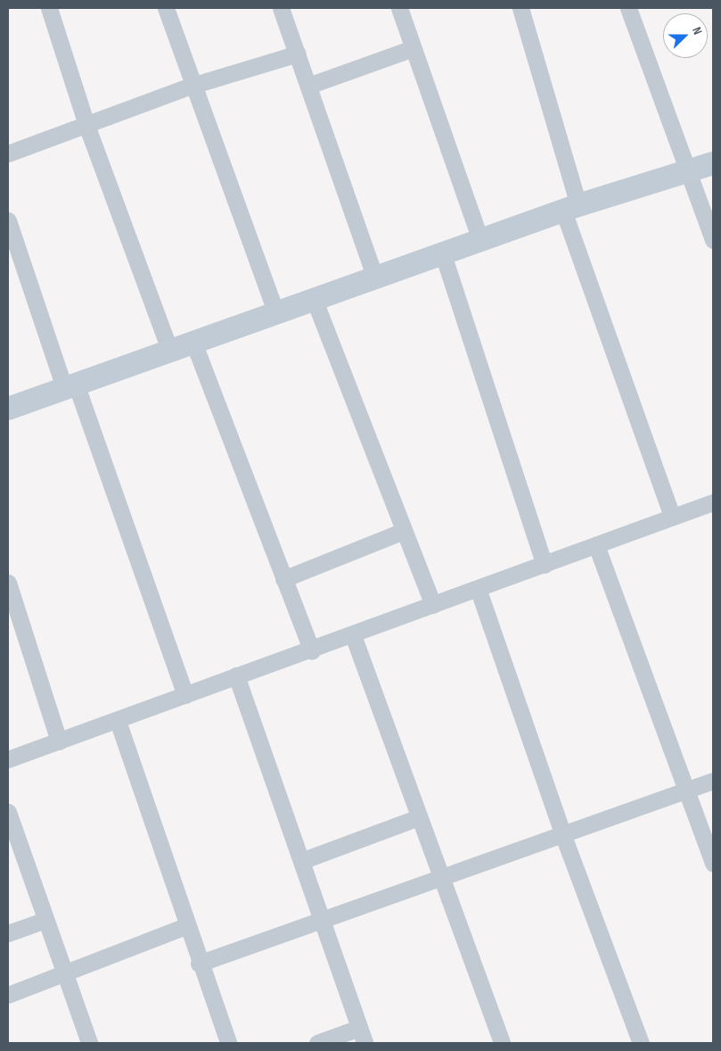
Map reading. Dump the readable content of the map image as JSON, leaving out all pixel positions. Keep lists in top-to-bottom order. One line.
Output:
{"north":"right"}
